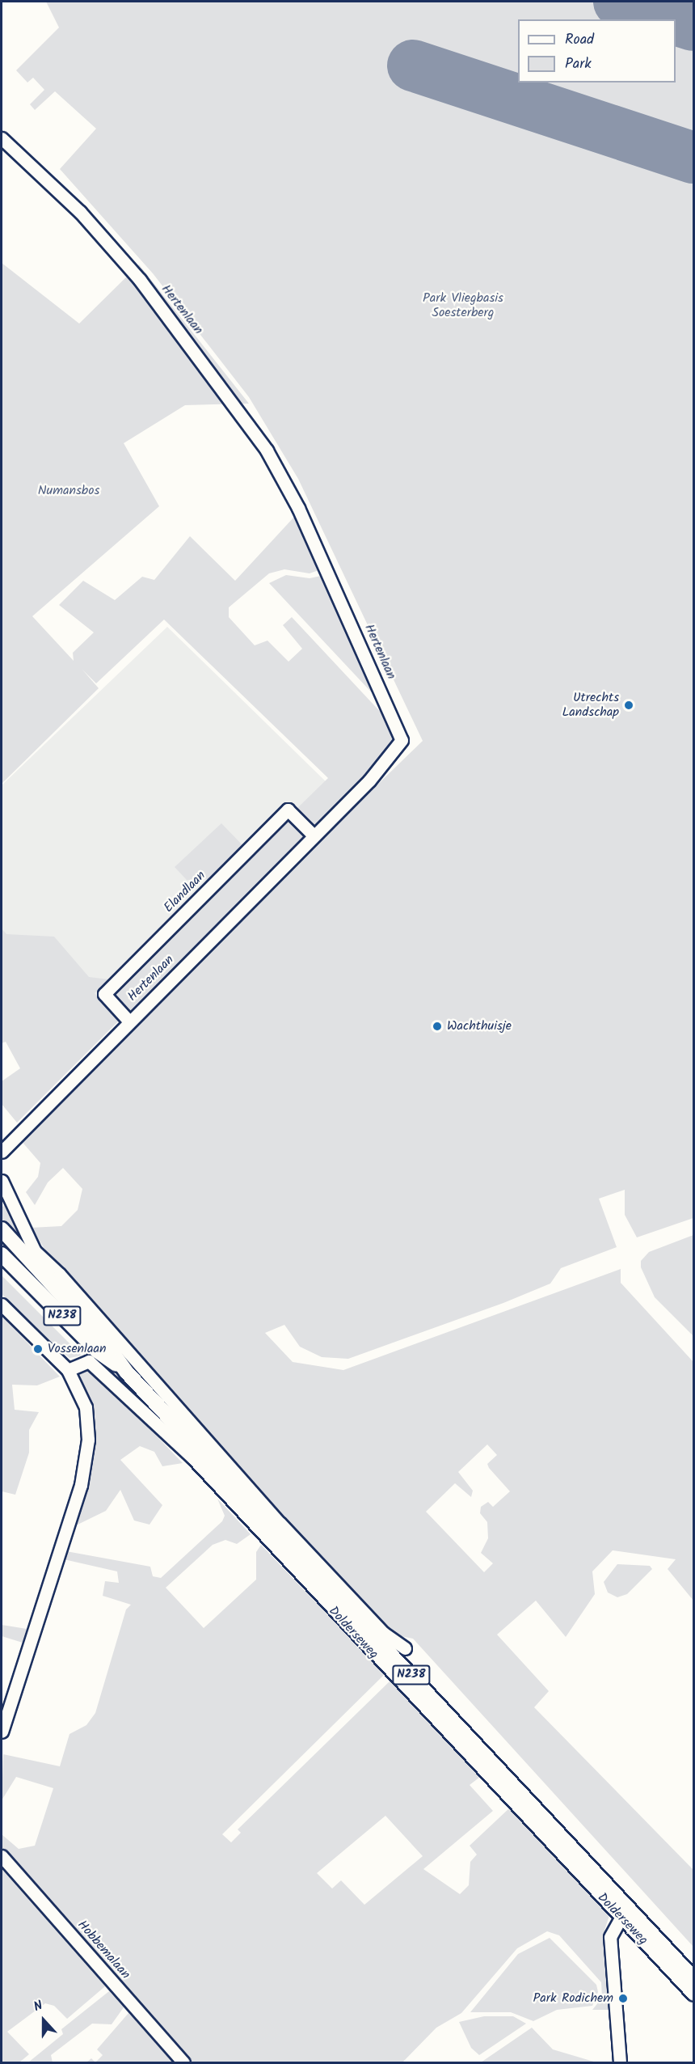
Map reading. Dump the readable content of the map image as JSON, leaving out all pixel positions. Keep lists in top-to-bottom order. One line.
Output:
{"streets":{"main road":["N238","Dolderseweg"],"street":["Hertenlaan","Elandlaan","Hobbemalaan"]},"crossings":[["Hertenlaan","Elandlaan"]],"parks":["Park Vliegbasis Soesterberg","Numansbos"],"places":["Utrechts Landschap","Wachthuisje","Vossenlaan","Park Rodichem"],"legend":["Road","Park"],"north":"top"}
